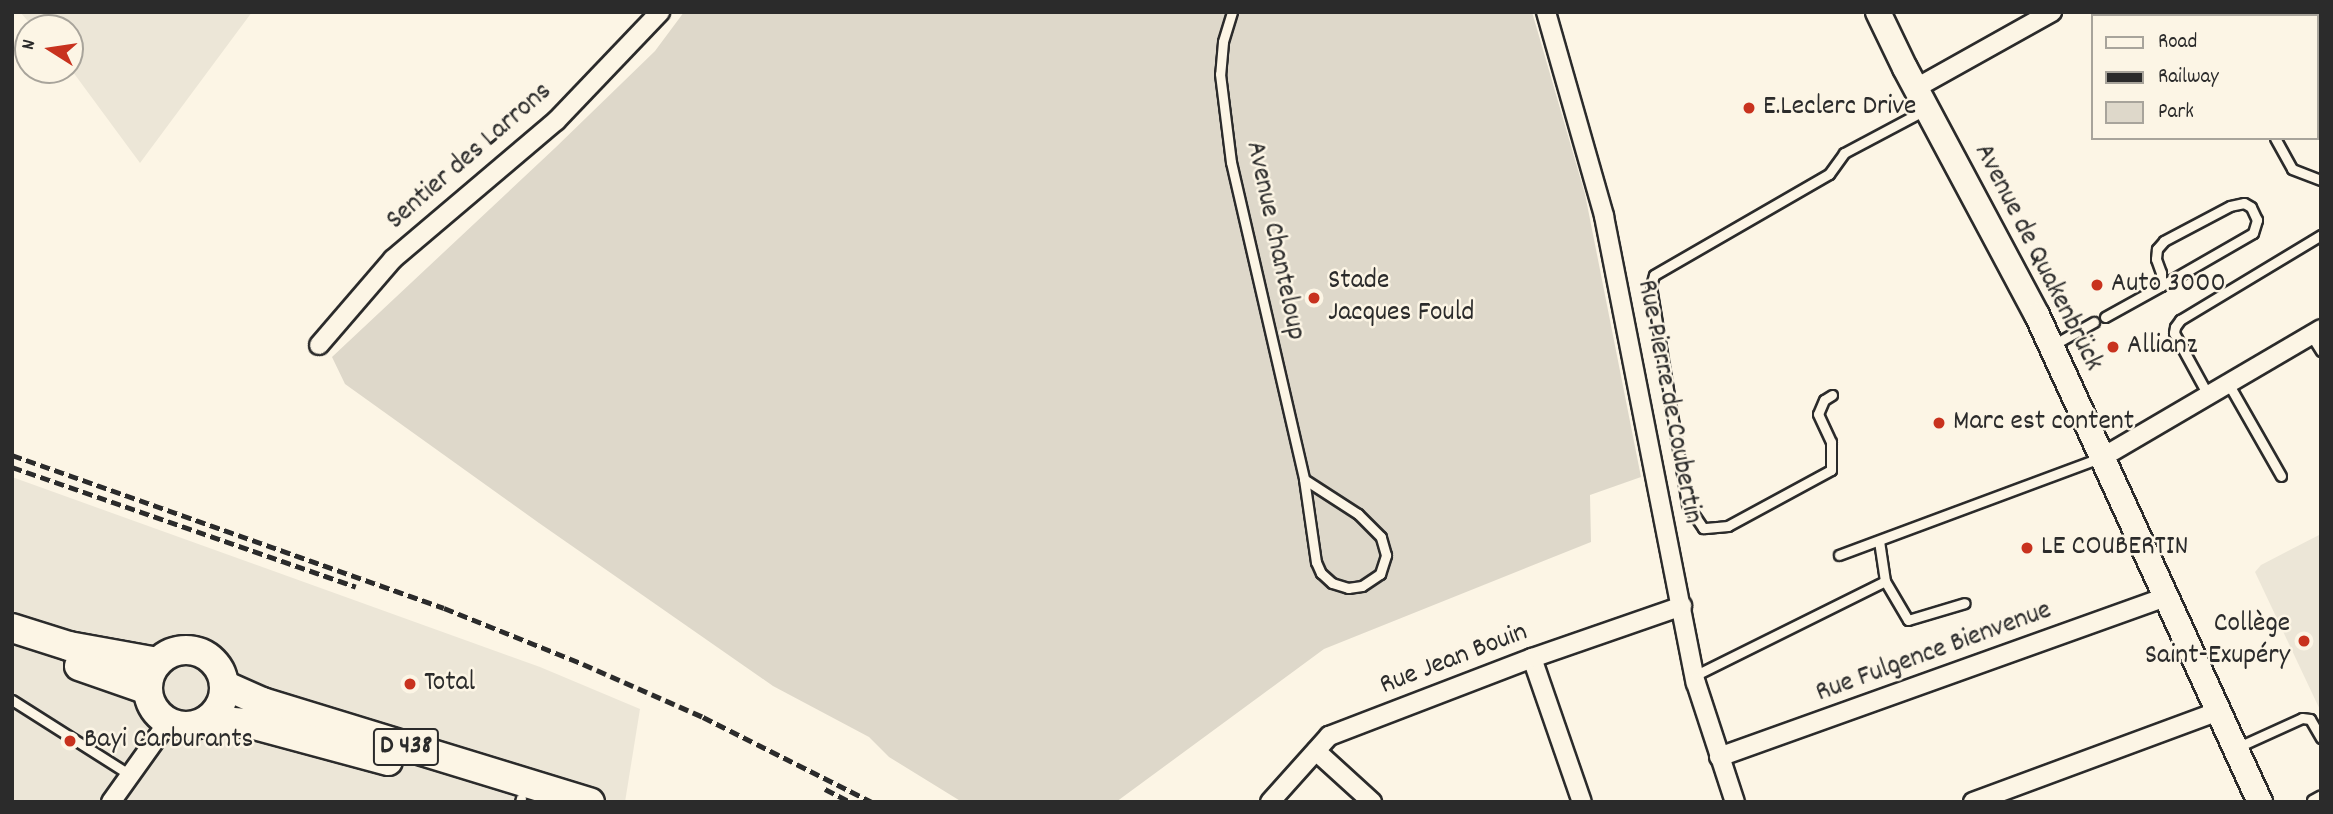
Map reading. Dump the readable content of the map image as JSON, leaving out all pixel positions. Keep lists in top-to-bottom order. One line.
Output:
{"streets":{"main road":["Avenue de Quakenbrück","D 438"],"street":["Sentier des Larrons","Rue Pierre de Coubertin","Rue Fulgence Bienvenue","Rue Jean Bouin"],"lane":["Avenue Chanteloup"]},"crossings":[["Avenue de Quakenbrück","Rue Fulgence Bienvenue"],["Rue Pierre de Coubertin","Rue Fulgence Bienvenue"],["Rue Pierre de Coubertin","Rue Jean Bouin"]],"places":["E.Leclerc Drive","Auto 3000","Stade Jacques Fould","Allianz","Marc est content","LE COUBERTIN","Collège Saint-Exupéry","Total","Bayi Carburants"],"legend":["Road","Railway","Park"],"north":"left"}
